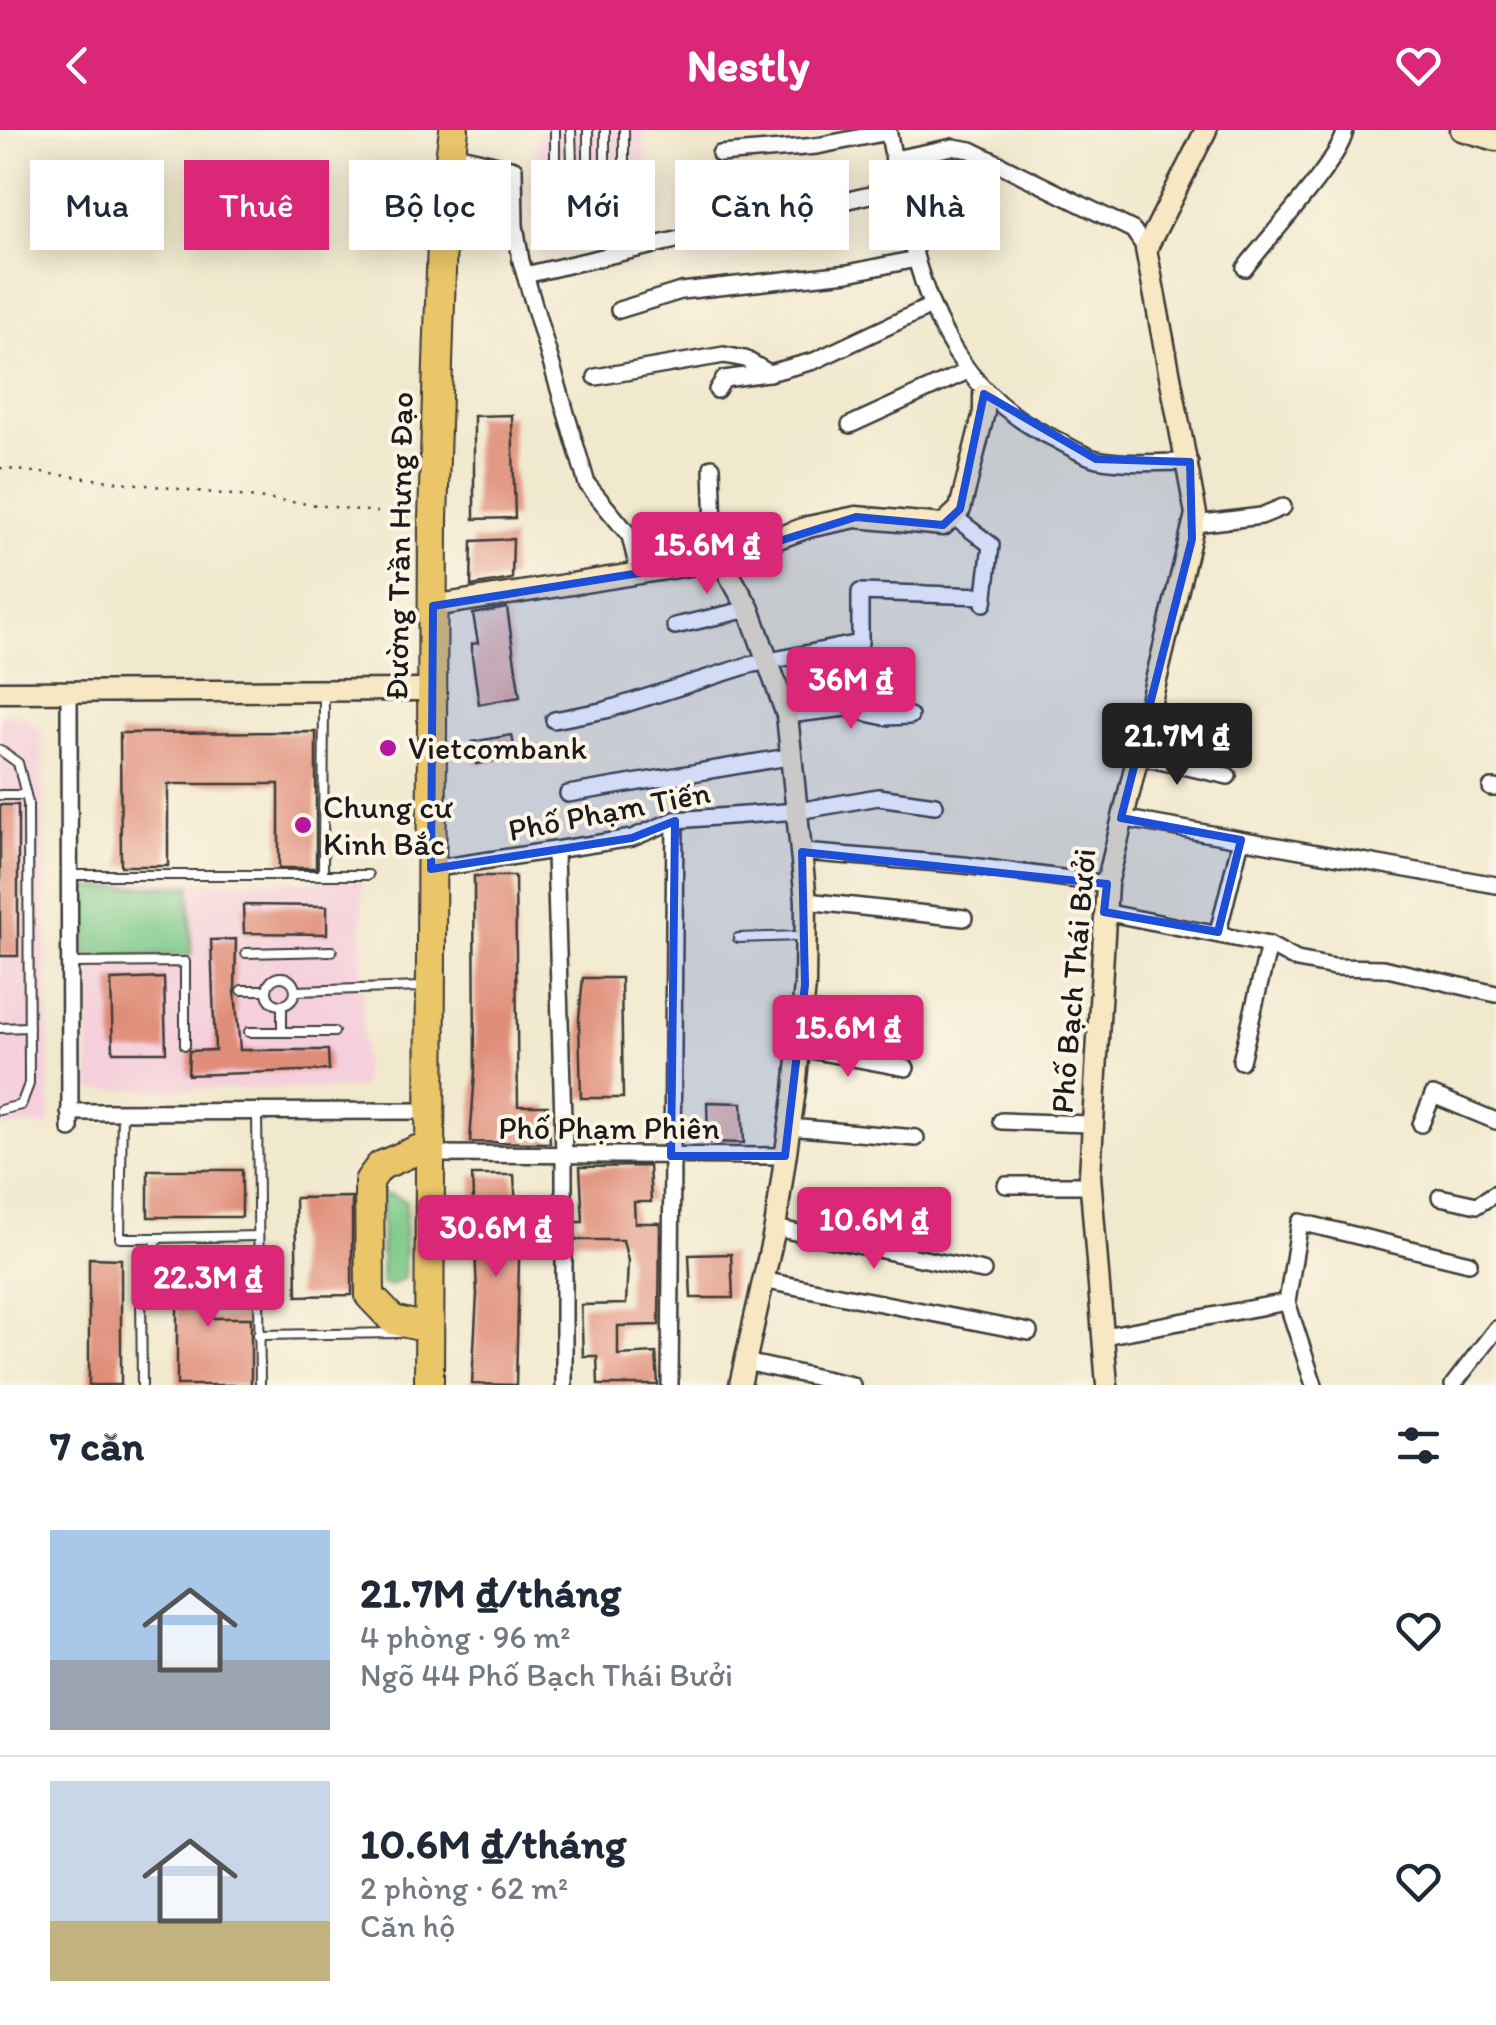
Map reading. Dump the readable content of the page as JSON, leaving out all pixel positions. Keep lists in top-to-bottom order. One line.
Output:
{"streets":{"highway":["Đường Trần Hưng Đạo"],"street":["Phố Phạm Tiến","Phố Bạch Thái Bưởi","Phố Phạm Phiên"]},"crossings":[["Đường Trần Hưng Đạo","Phố Phạm Tiến"],["Đường Trần Hưng Đạo","Phố Phạm Phiên"]],"places":["Vietcombank","Chung cư Kinh Bắc"],"page":{"header":"Nestly","chip":["Mua","Thuê","Bộ lọc","Mới","Căn hộ","Nhà"],"price":["15.6M ₫","36M ₫","21.7M ₫","15.6M ₫","10.6M ₫","30.6M ₫","22.3M ₫"],"heading":"7 căn","list":[{"name":"21.7M ₫/tháng","note":"4 phòng · 96 m² · Ngõ 44 Phố Bạch Thái Bưởi"},{"name":"10.6M ₫/tháng","note":"2 phòng · 62 m² · Căn hộ"}]}}
